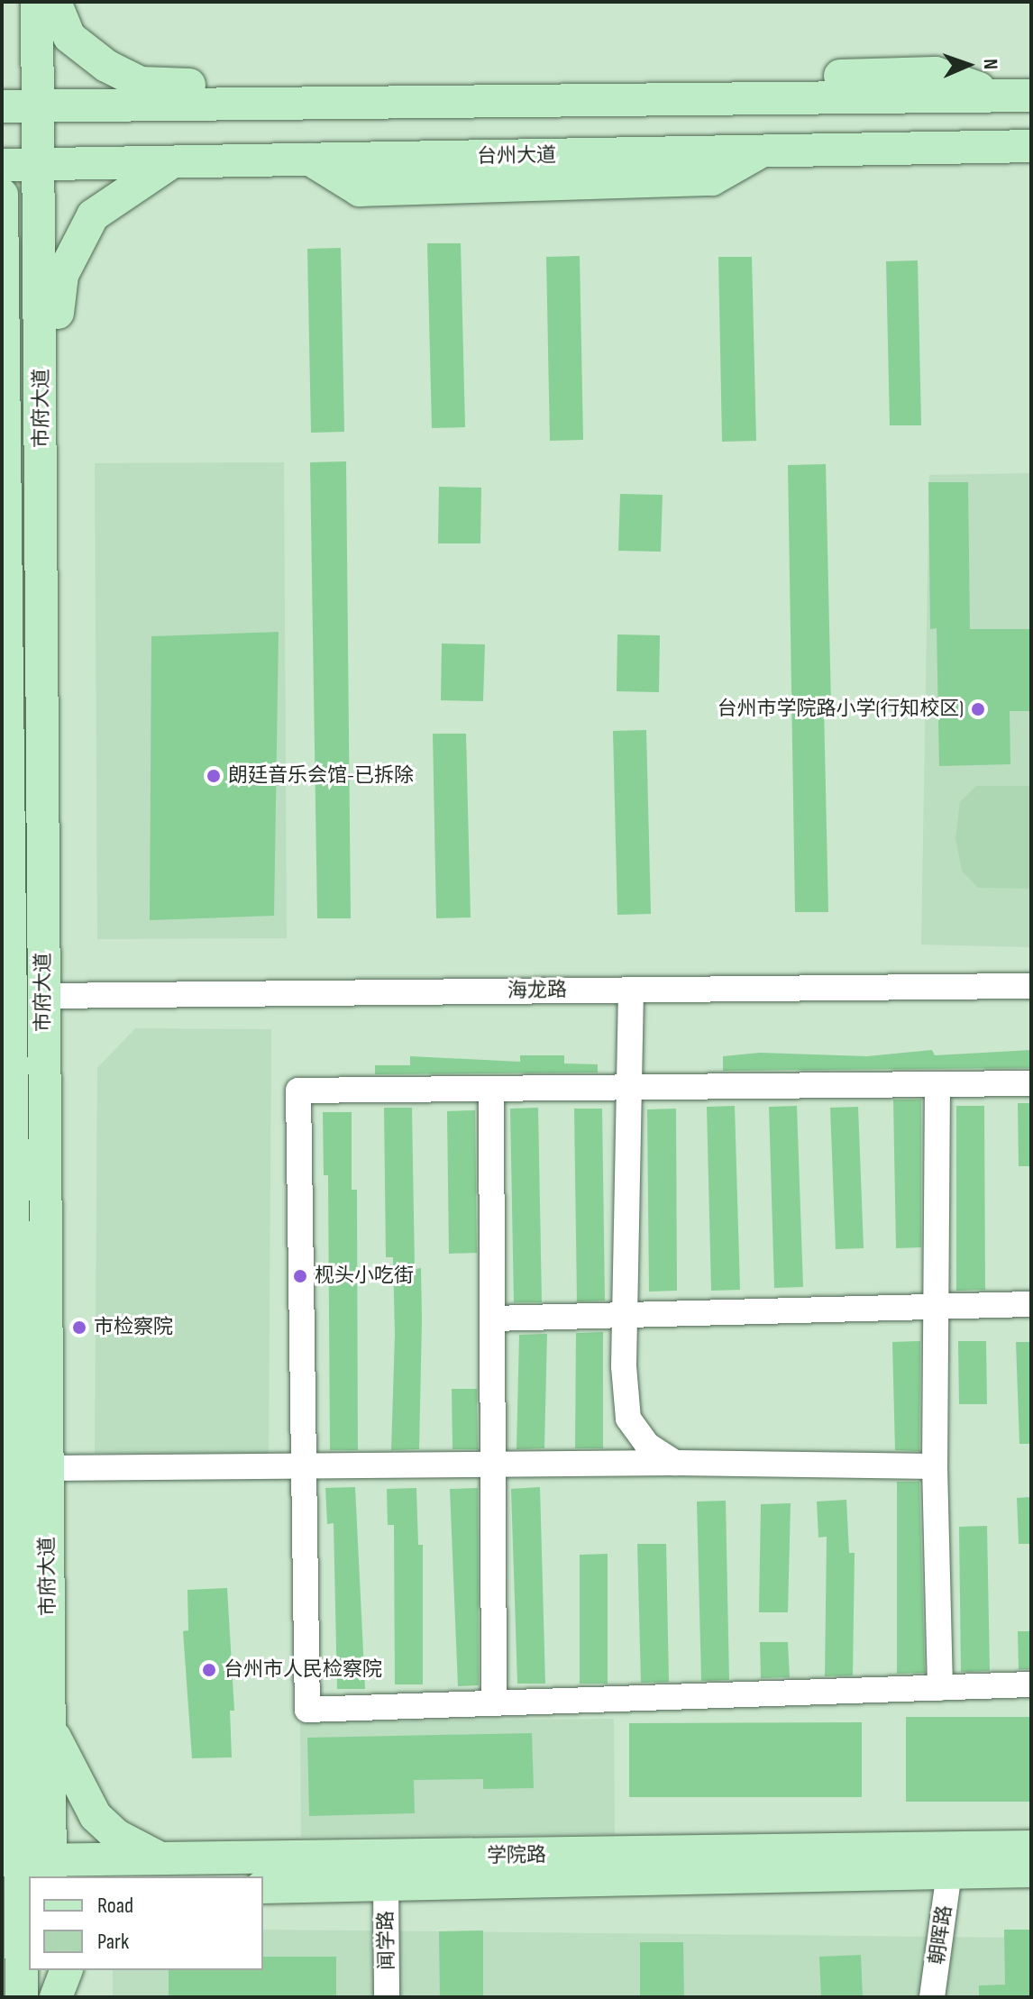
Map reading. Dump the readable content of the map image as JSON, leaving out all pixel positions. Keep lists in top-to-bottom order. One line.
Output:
{"streets":{"main road":["台州大道","市府大道","学院路"],"street":["海龙路","朝晖路","闻学路"]},"crossings":[["台州大道","市府大道"],["市府大道","海龙路"],["市府大道","学院路"],["学院路","朝晖路"],["学院路","闻学路"]],"places":["台州市学院路小学(行知校区)","朗廷音乐会馆-已拆除","枧头小吃街","市检察院","台州市人民检察院"],"legend":["Road","Park"],"north":"right"}
